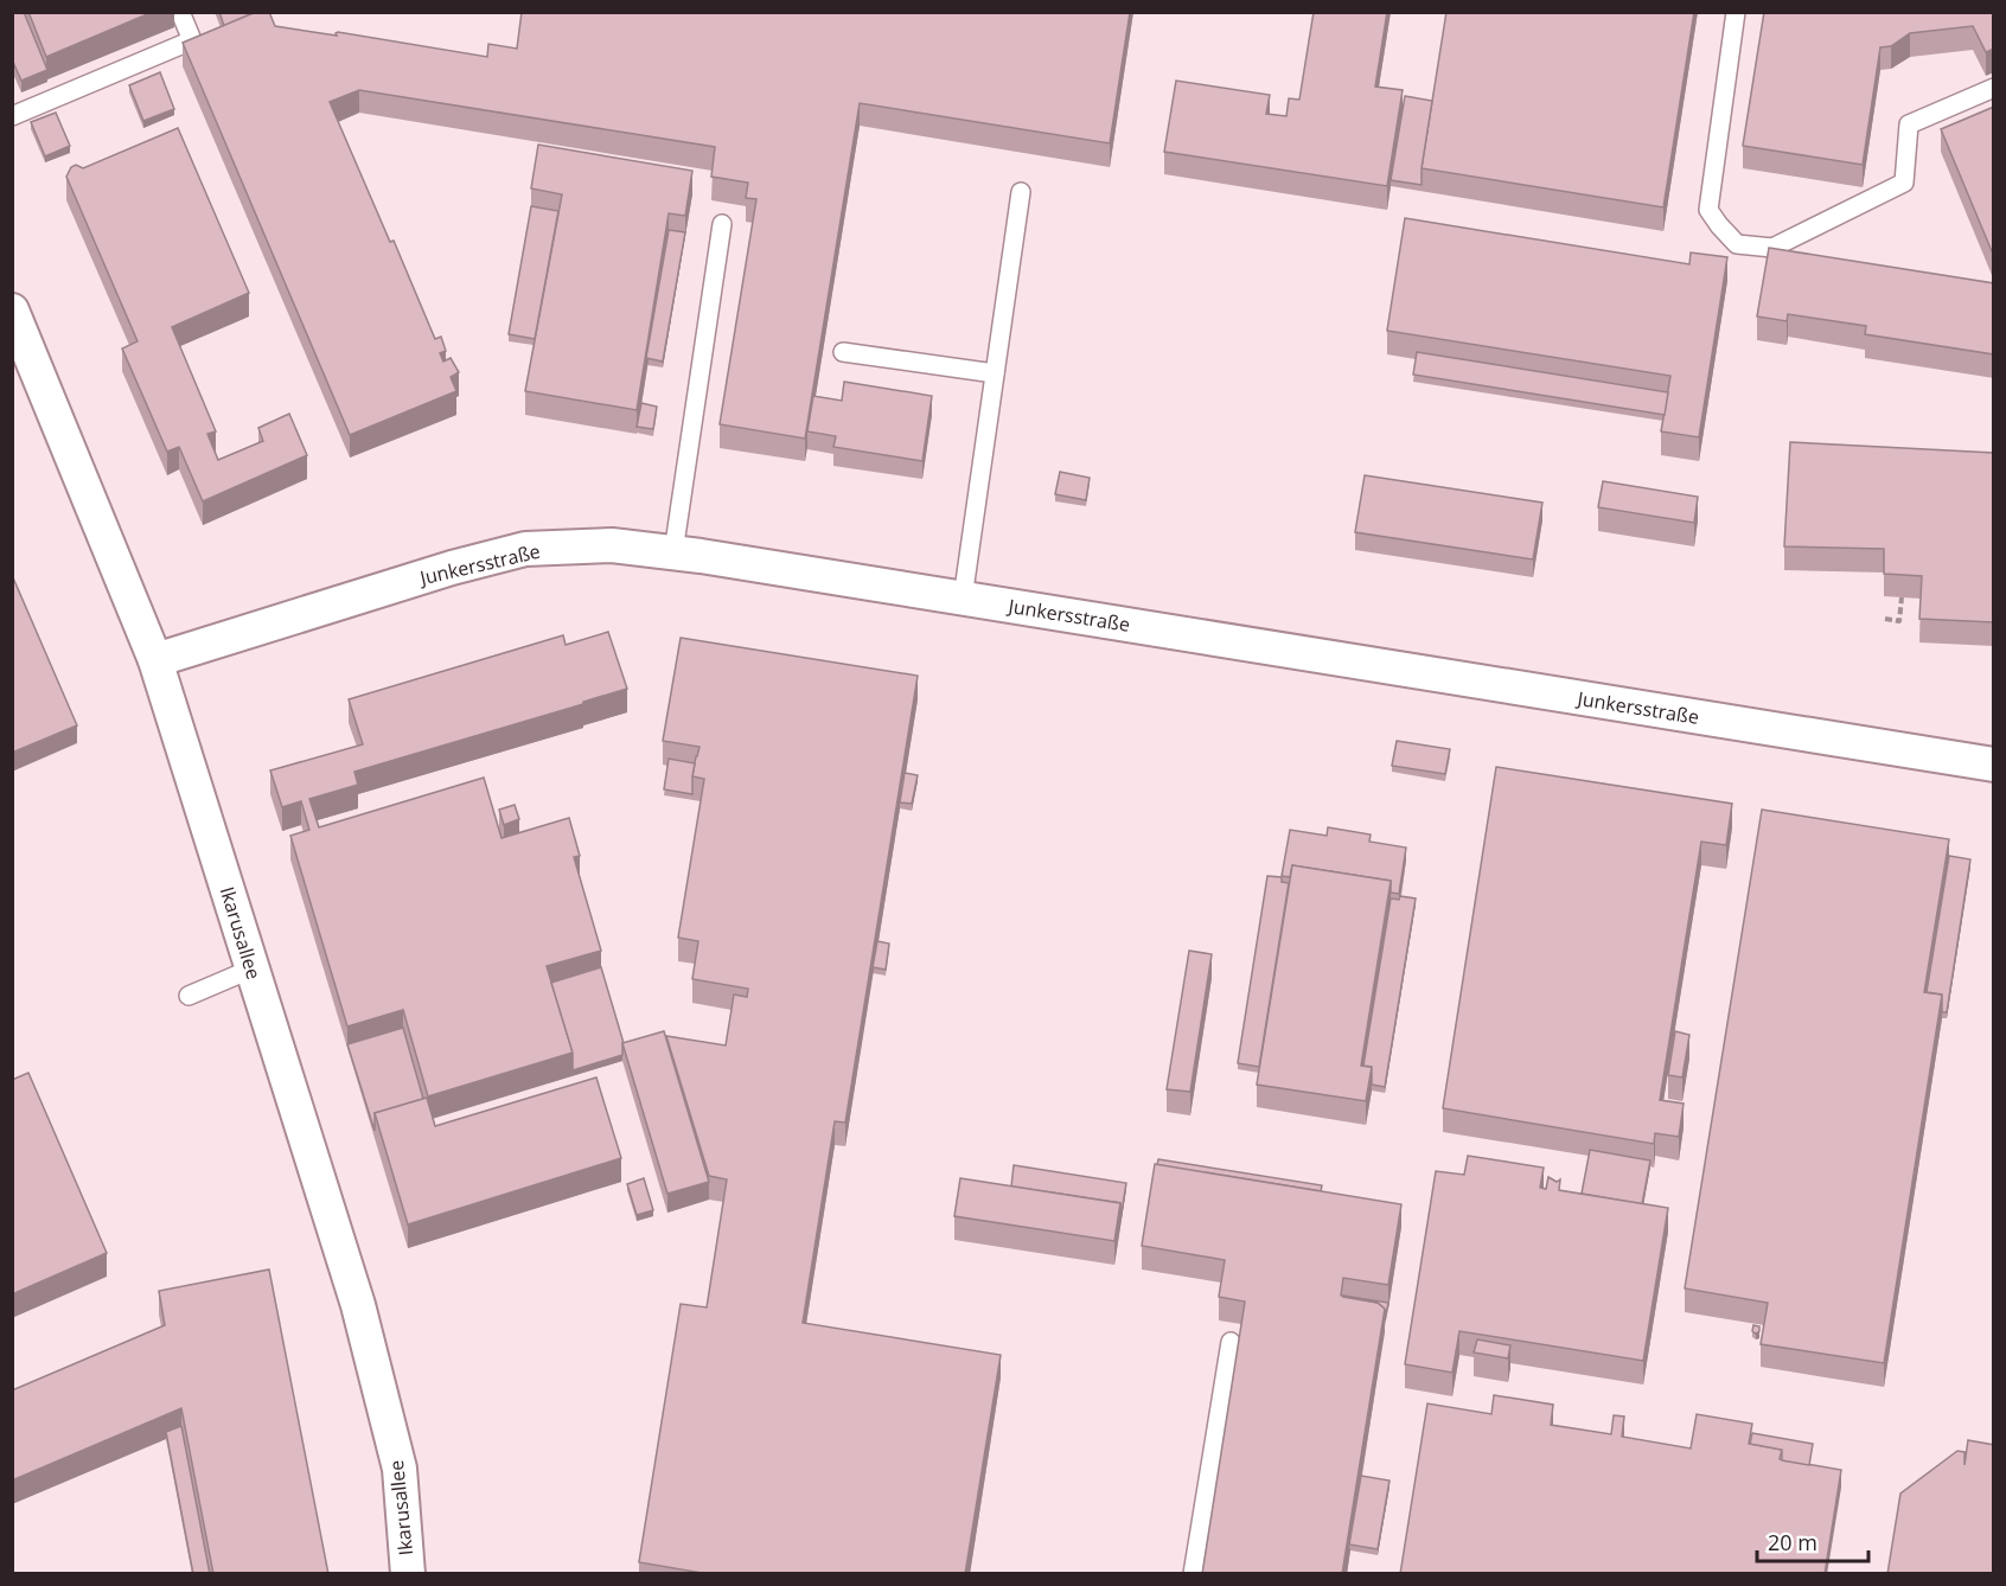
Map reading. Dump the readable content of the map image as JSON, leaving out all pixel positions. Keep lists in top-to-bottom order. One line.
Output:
{"streets":{"street":["Junkersstraße","Ikarusallee"]},"crossings":[["Junkersstraße","Ikarusallee"]],"scale_bar":"20 m"}
